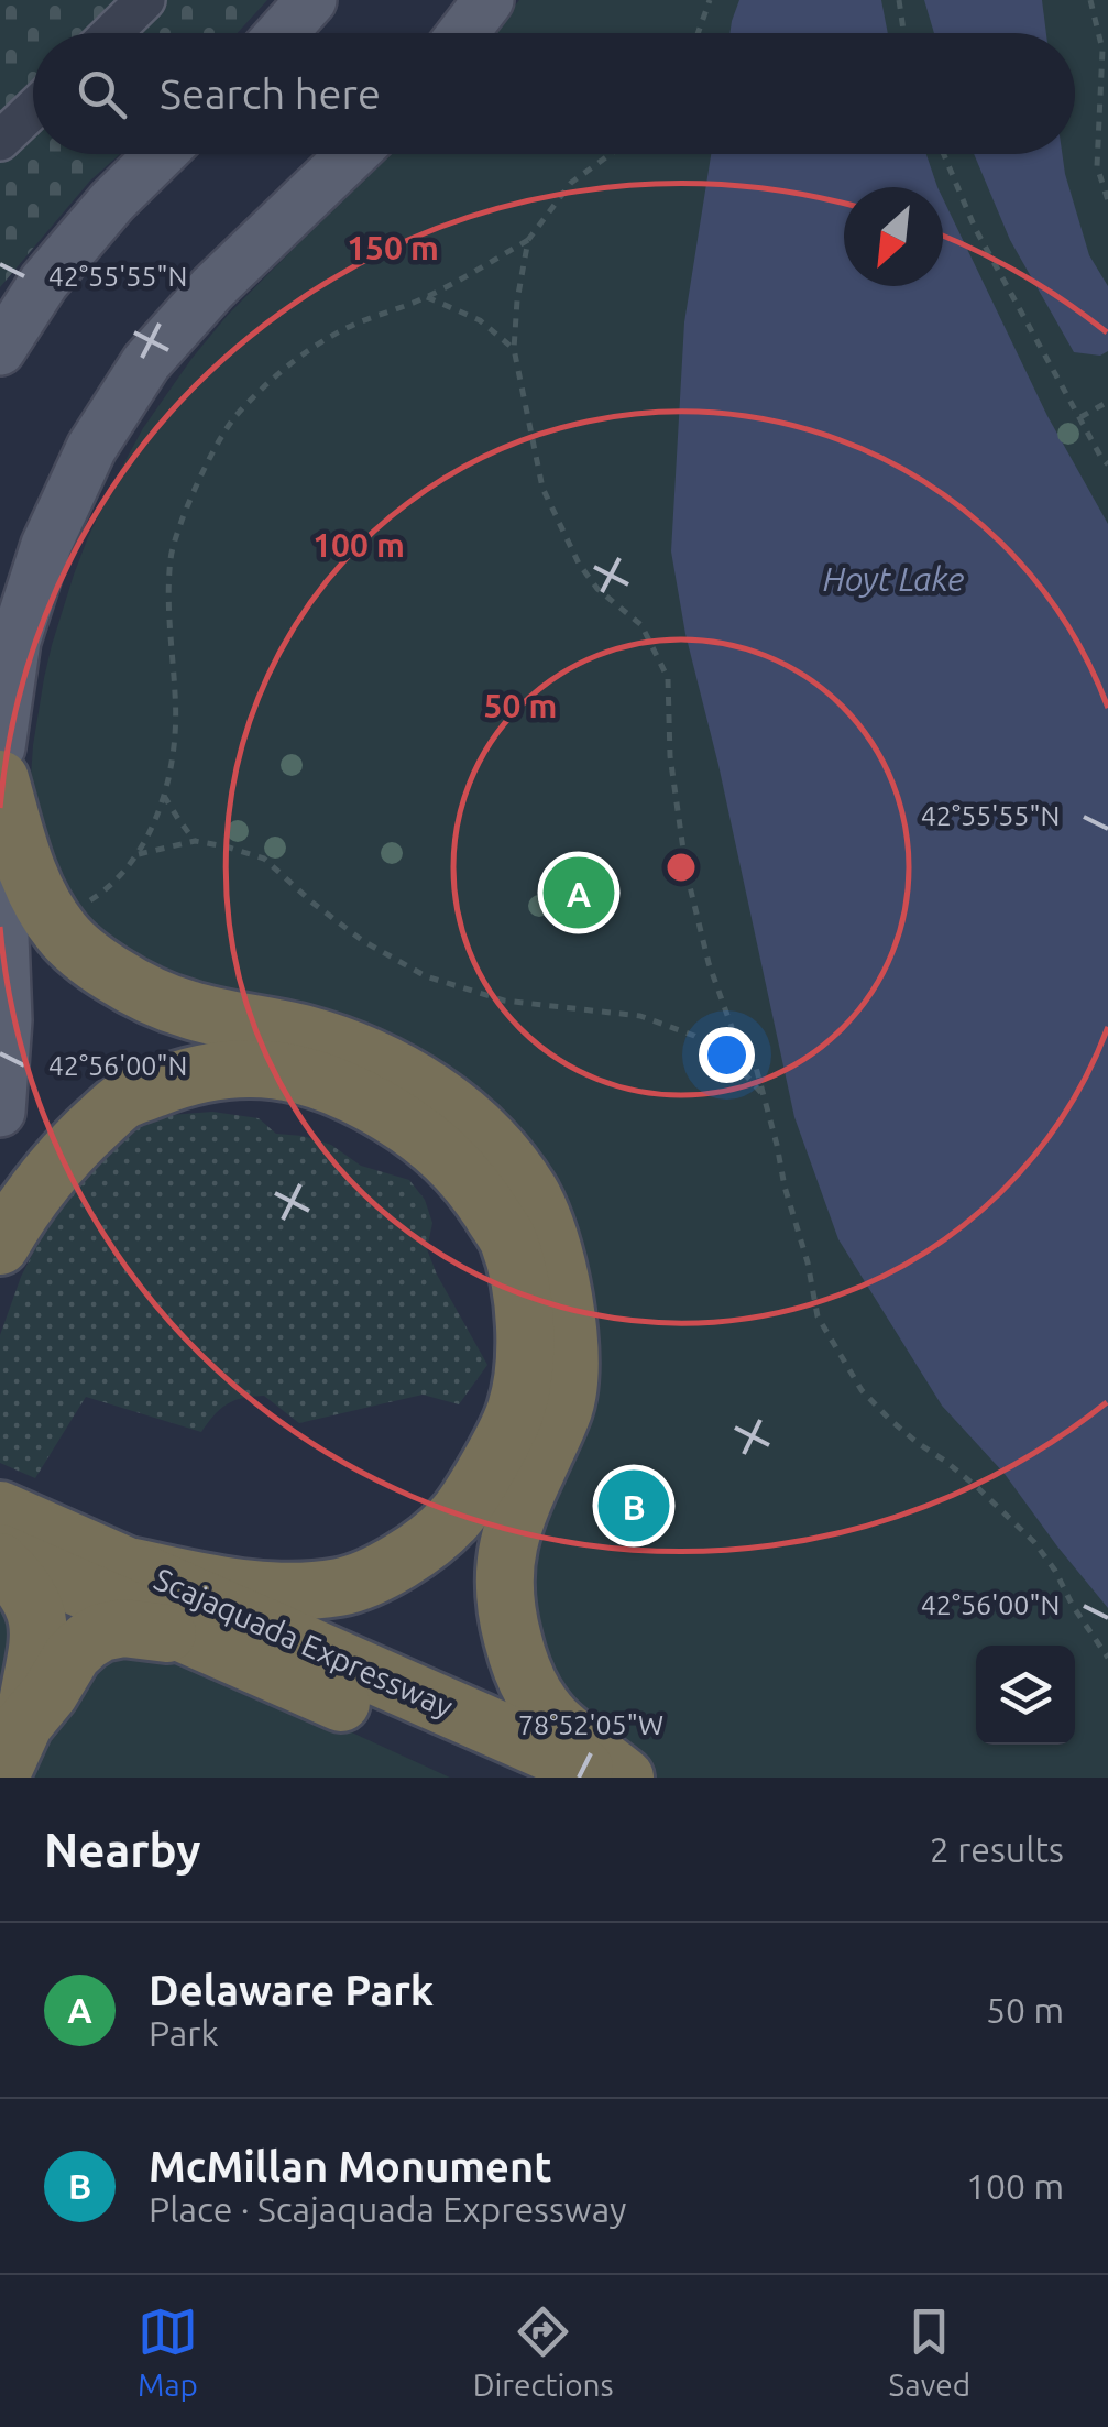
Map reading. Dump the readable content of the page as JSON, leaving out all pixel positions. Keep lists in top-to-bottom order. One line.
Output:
{"streets":{"highway":["Scajaquada Expressway"]},"water":["Hoyt Lake"],"north":"bottom left","page":{"search":"Search here","pins":["A","B"],"heading":["Nearby","2 results"],"list":[{"mark":"A","name":"Delaware Park","note":"Park","value":"50 m"},{"mark":"B","name":"McMillan Monument","note":"Place · Scajaquada Expressway","value":"100 m"}],"nav":["Map","Directions","Saved"]},"coordinates":["42°55'55\"N","42°56'00\"N","78°52'05\"W"],"rings":["150 m","100 m","50 m"]}
